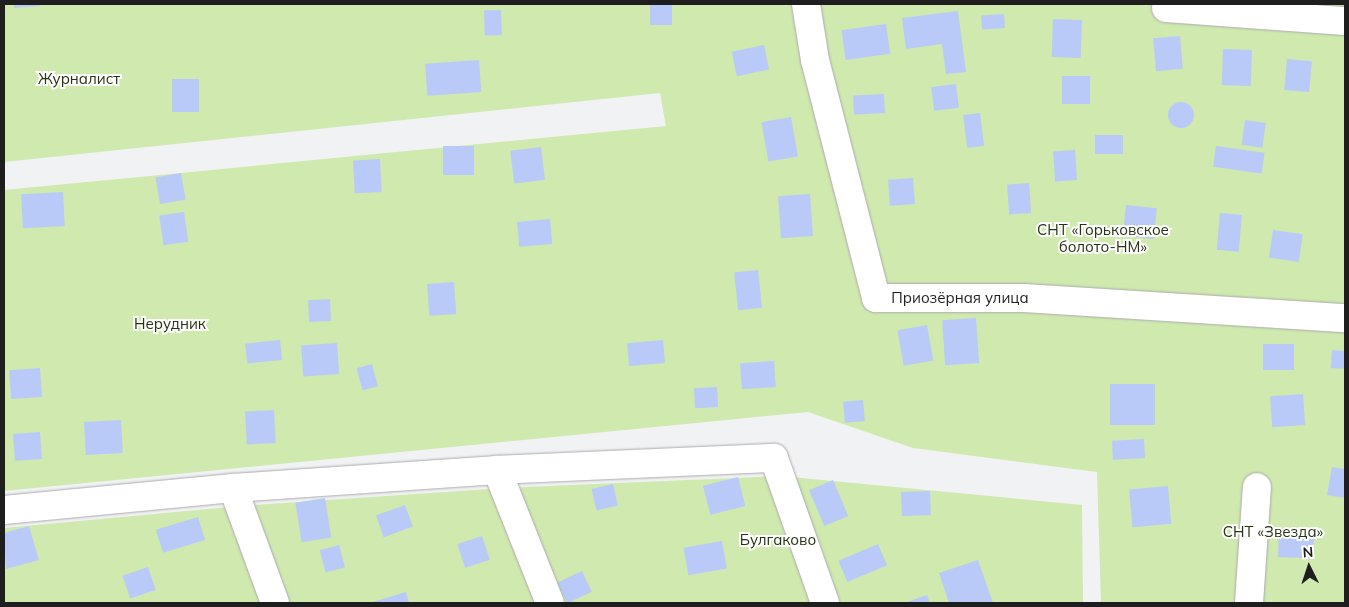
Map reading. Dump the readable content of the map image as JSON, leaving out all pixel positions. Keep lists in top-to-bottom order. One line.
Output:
{"streets":{"street":["Приозёрная улица"]},"parks":["Журналист","СНТ «Горьковское болото-НМ»","Нерудник","СНТ «Звезда»","Булгаково"],"north":"top"}
